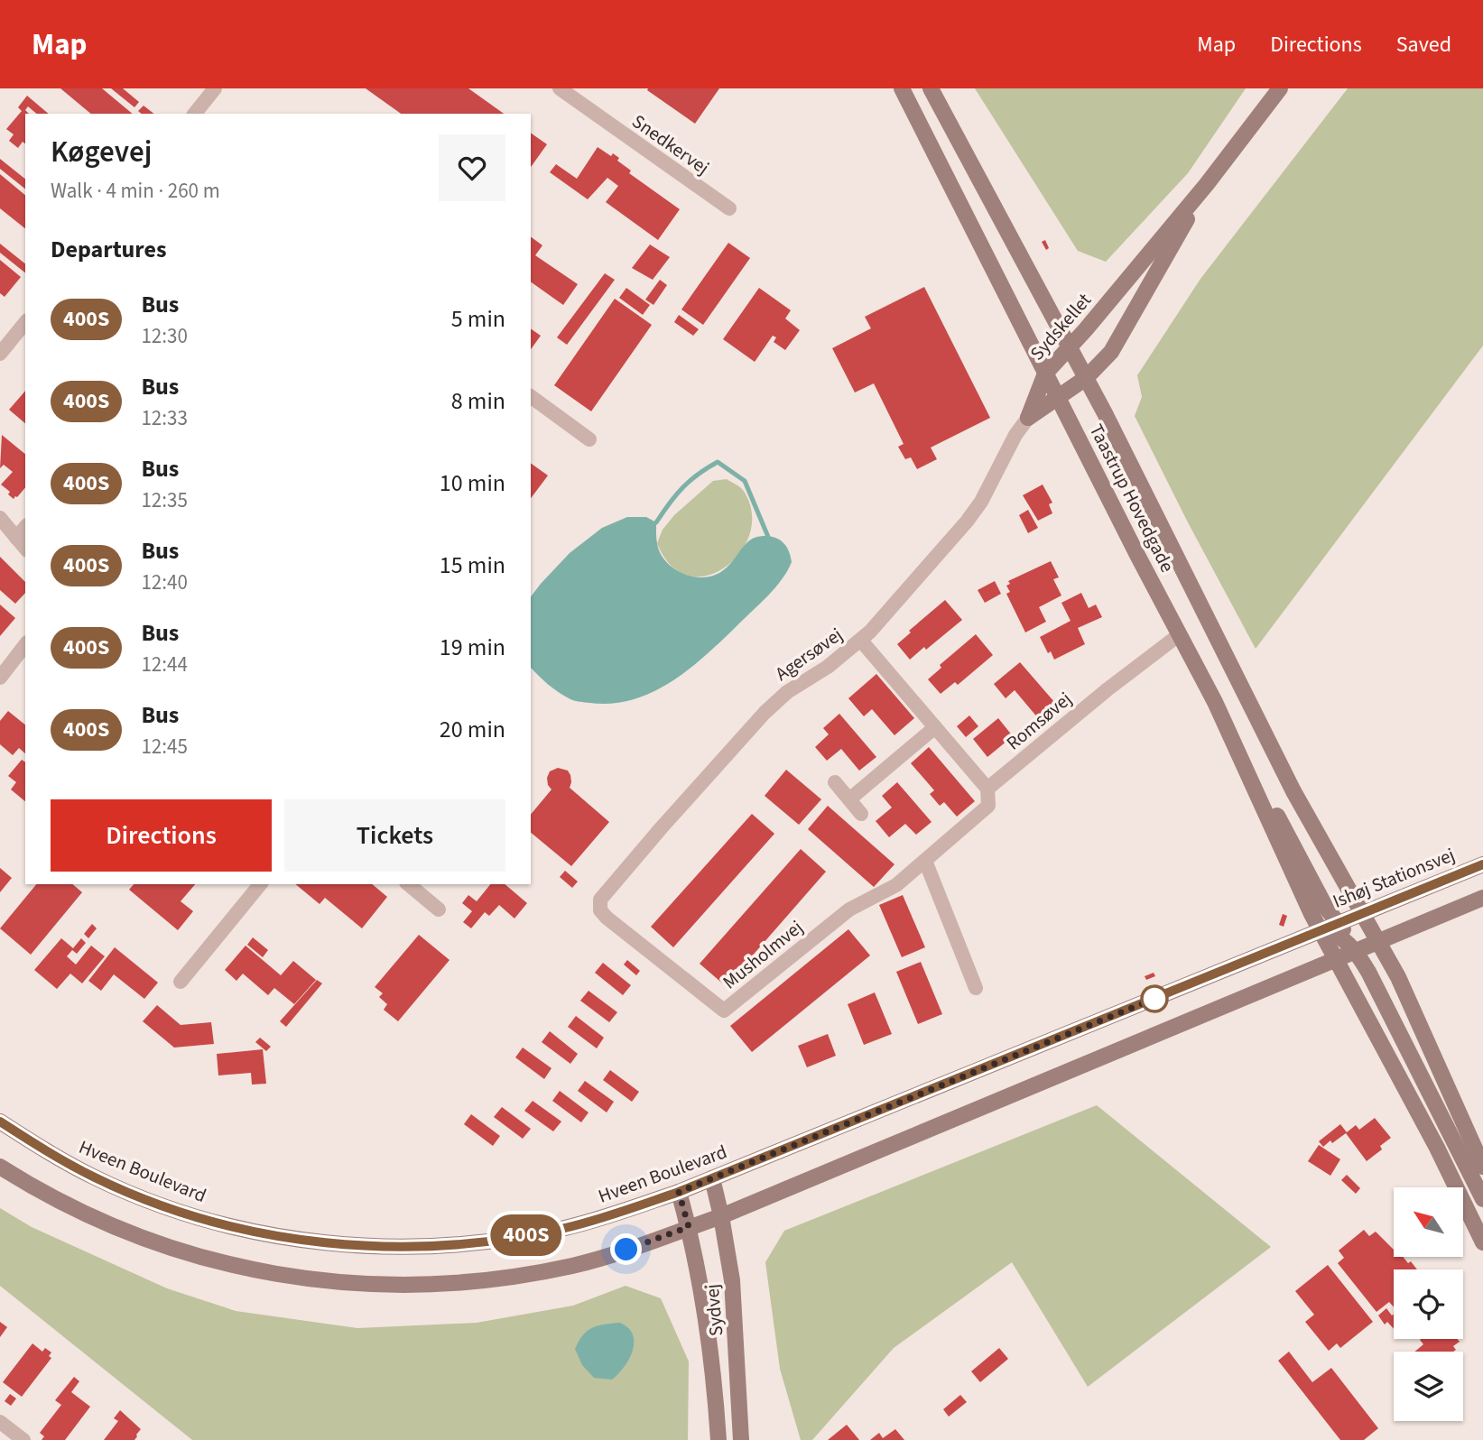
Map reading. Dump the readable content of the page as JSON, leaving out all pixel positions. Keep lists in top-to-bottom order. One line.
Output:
{"streets":{"street":["Snedkervej","Sydskellet","Taastrup Hovedgade","Agersøvej","Romsøvej","Ishøj Stationsvej","Musholmvej","Hveen Boulevard","Sydvej"]},"crossings":[["Sydskellet","Taastrup Hovedgade"],["Sydskellet","Agersøvej"],["Taastrup Hovedgade","Romsøvej"],["Taastrup Hovedgade","Ishøj Stationsvej"],["Taastrup Hovedgade","Hveen Boulevard"],["Agersøvej","Musholmvej"],["Romsøvej","Musholmvej"],["Ishøj Stationsvej","Hveen Boulevard"],["Hveen Boulevard","Sydvej"]],"lines":["bus line 400S"],"north":"top left","page":{"header":"Map","nav":["Map","Directions","Saved"],"on_map":"400S","heading":[["Køgevej","Walk · 4 min · 260 m"],"Departures"],"list":[{"mark":"400S","name":"Bus","note":"12:30","value":"5 min"},{"mark":"400S","name":"Bus","note":"12:33","value":"8 min"},{"mark":"400S","name":"Bus","note":"12:35","value":"10 min"},{"mark":"400S","name":"Bus","note":"12:40","value":"15 min"},{"mark":"400S","name":"Bus","note":"12:44","value":"19 min"},{"mark":"400S","name":"Bus","note":"12:45","value":"20 min"}],"buttons":["Directions","Tickets"]}}
